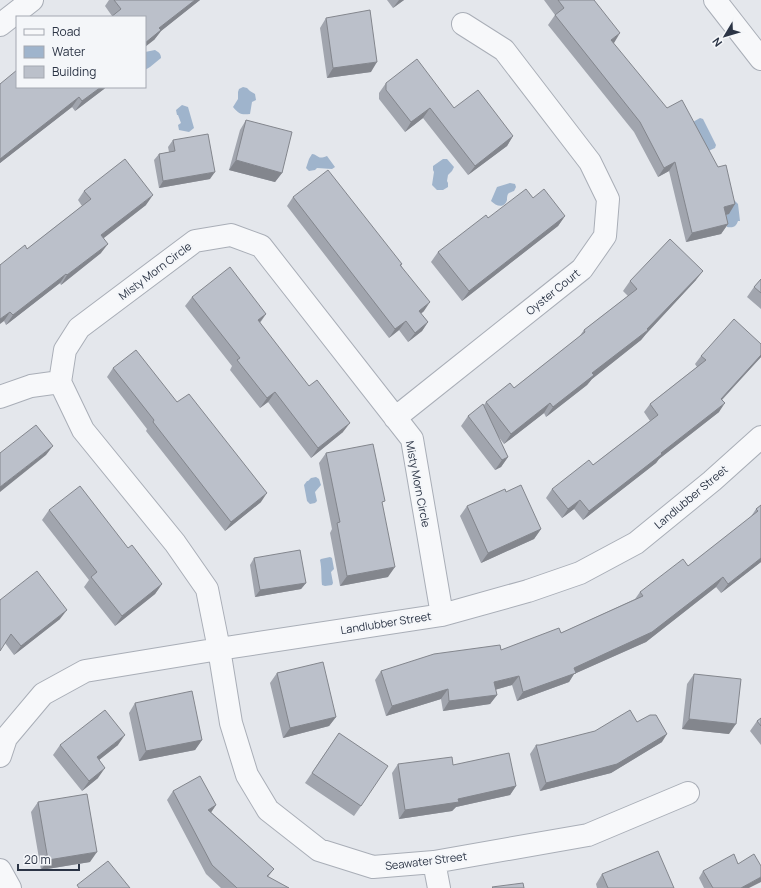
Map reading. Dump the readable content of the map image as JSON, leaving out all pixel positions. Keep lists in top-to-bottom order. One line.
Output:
{"streets":{"street":["Misty Morn Circle","Oyster Court","Landlubber Street","Seawater Street"]},"crossings":[["Misty Morn Circle","Oyster Court"],["Misty Morn Circle","Landlubber Street"],["Landlubber Street","Seawater Street"]],"legend":["Road","Water","Building"],"scale_bar":"20 m","north":"bottom left"}
